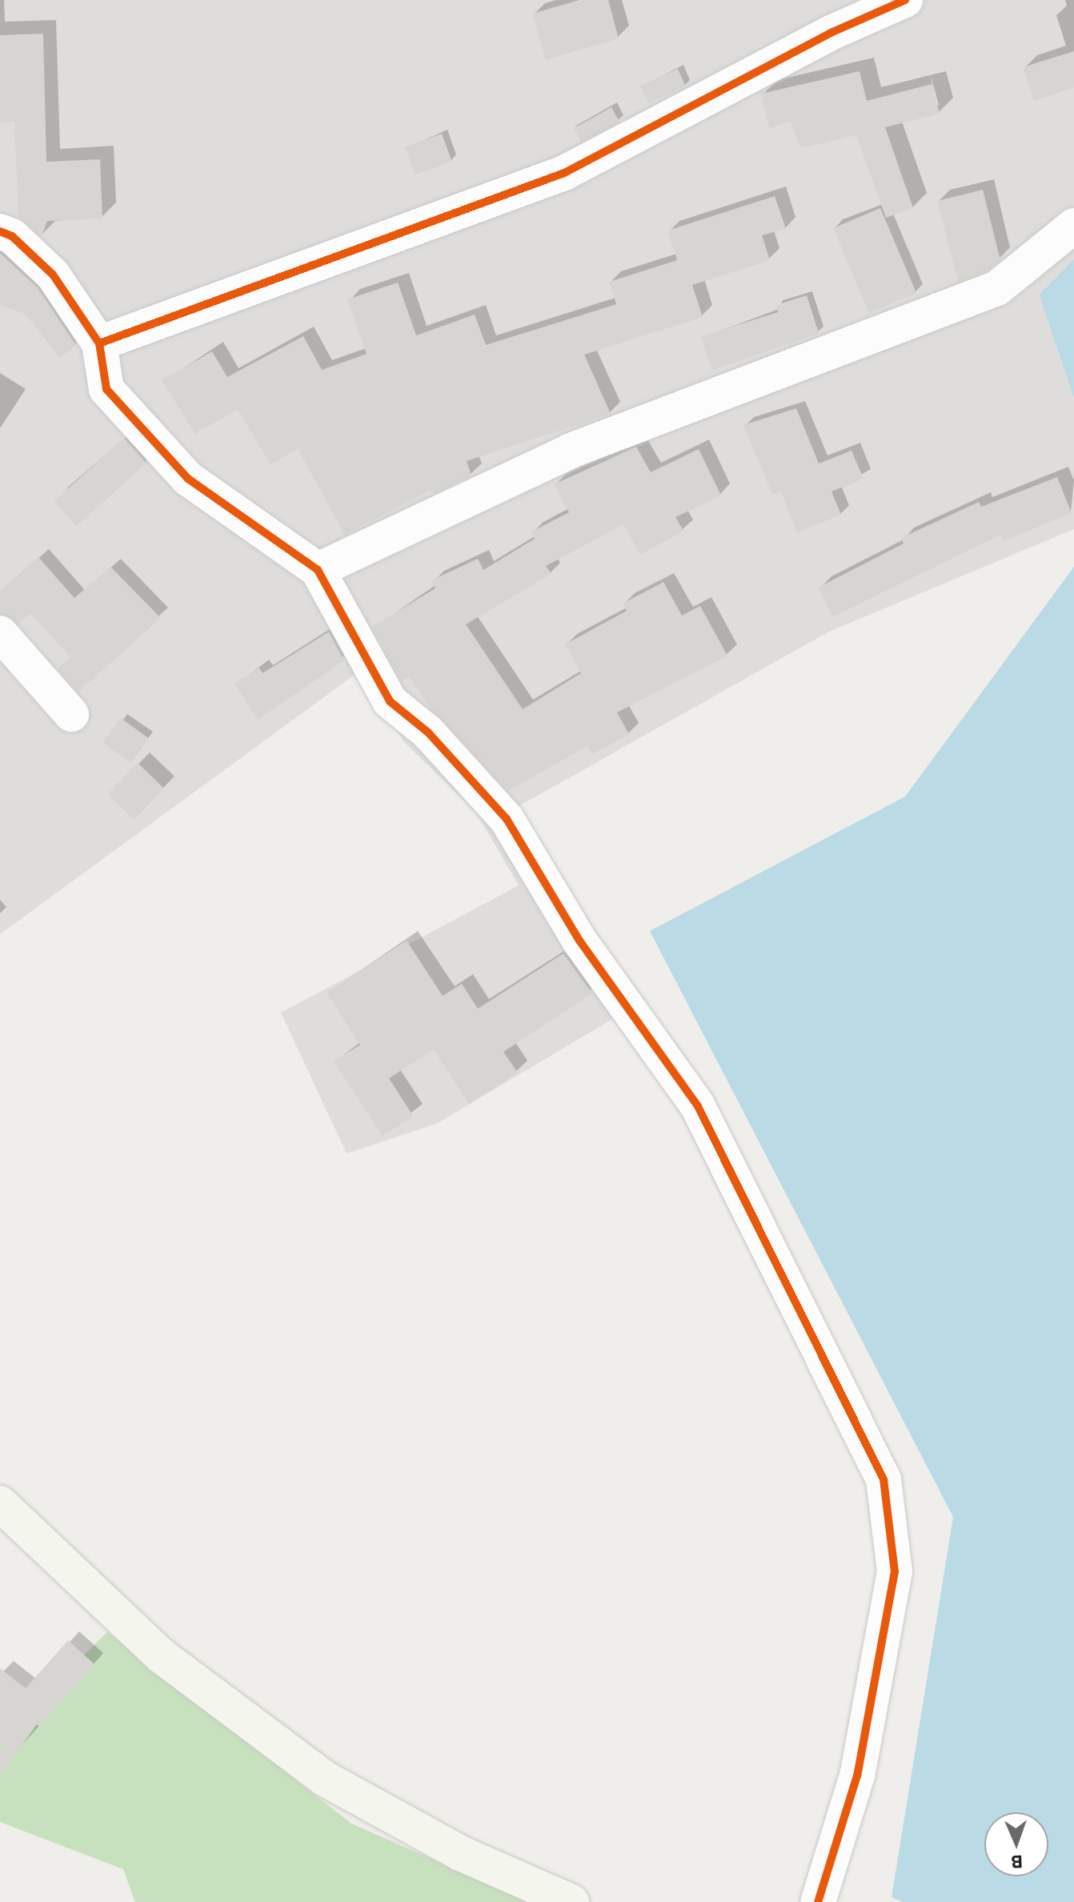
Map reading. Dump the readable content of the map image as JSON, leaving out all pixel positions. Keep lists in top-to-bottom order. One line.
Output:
{"north":"bottom"}
